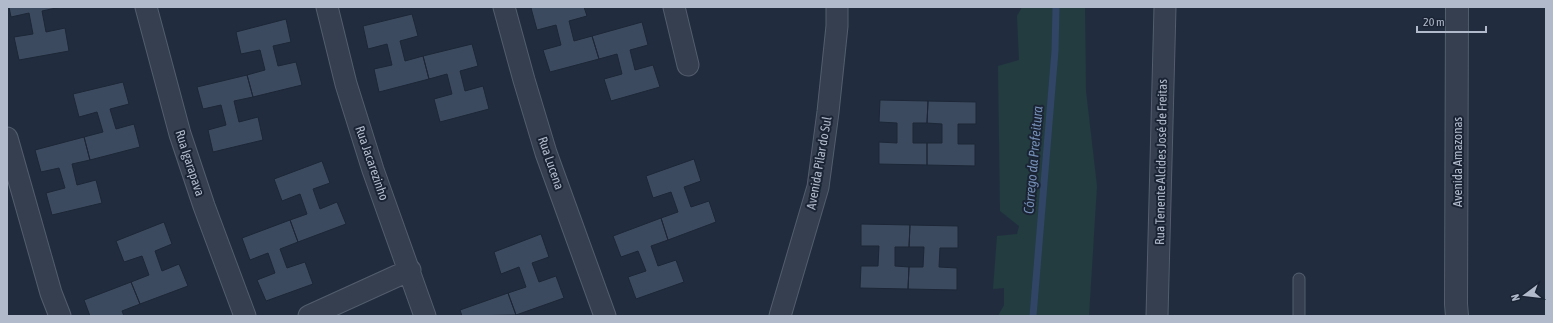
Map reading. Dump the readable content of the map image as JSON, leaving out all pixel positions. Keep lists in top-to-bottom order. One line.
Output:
{"streets":{"street":["Rua Tenente Alcides José de Freitas","Avenida Amazonas","Rua Igarapava","Rua Jacarezinho","Rua Lucena","Avenida Pilar do Sul"]},"water":["Córrego da Prefeitura"],"scale_bar":"20 m","north":"left"}
